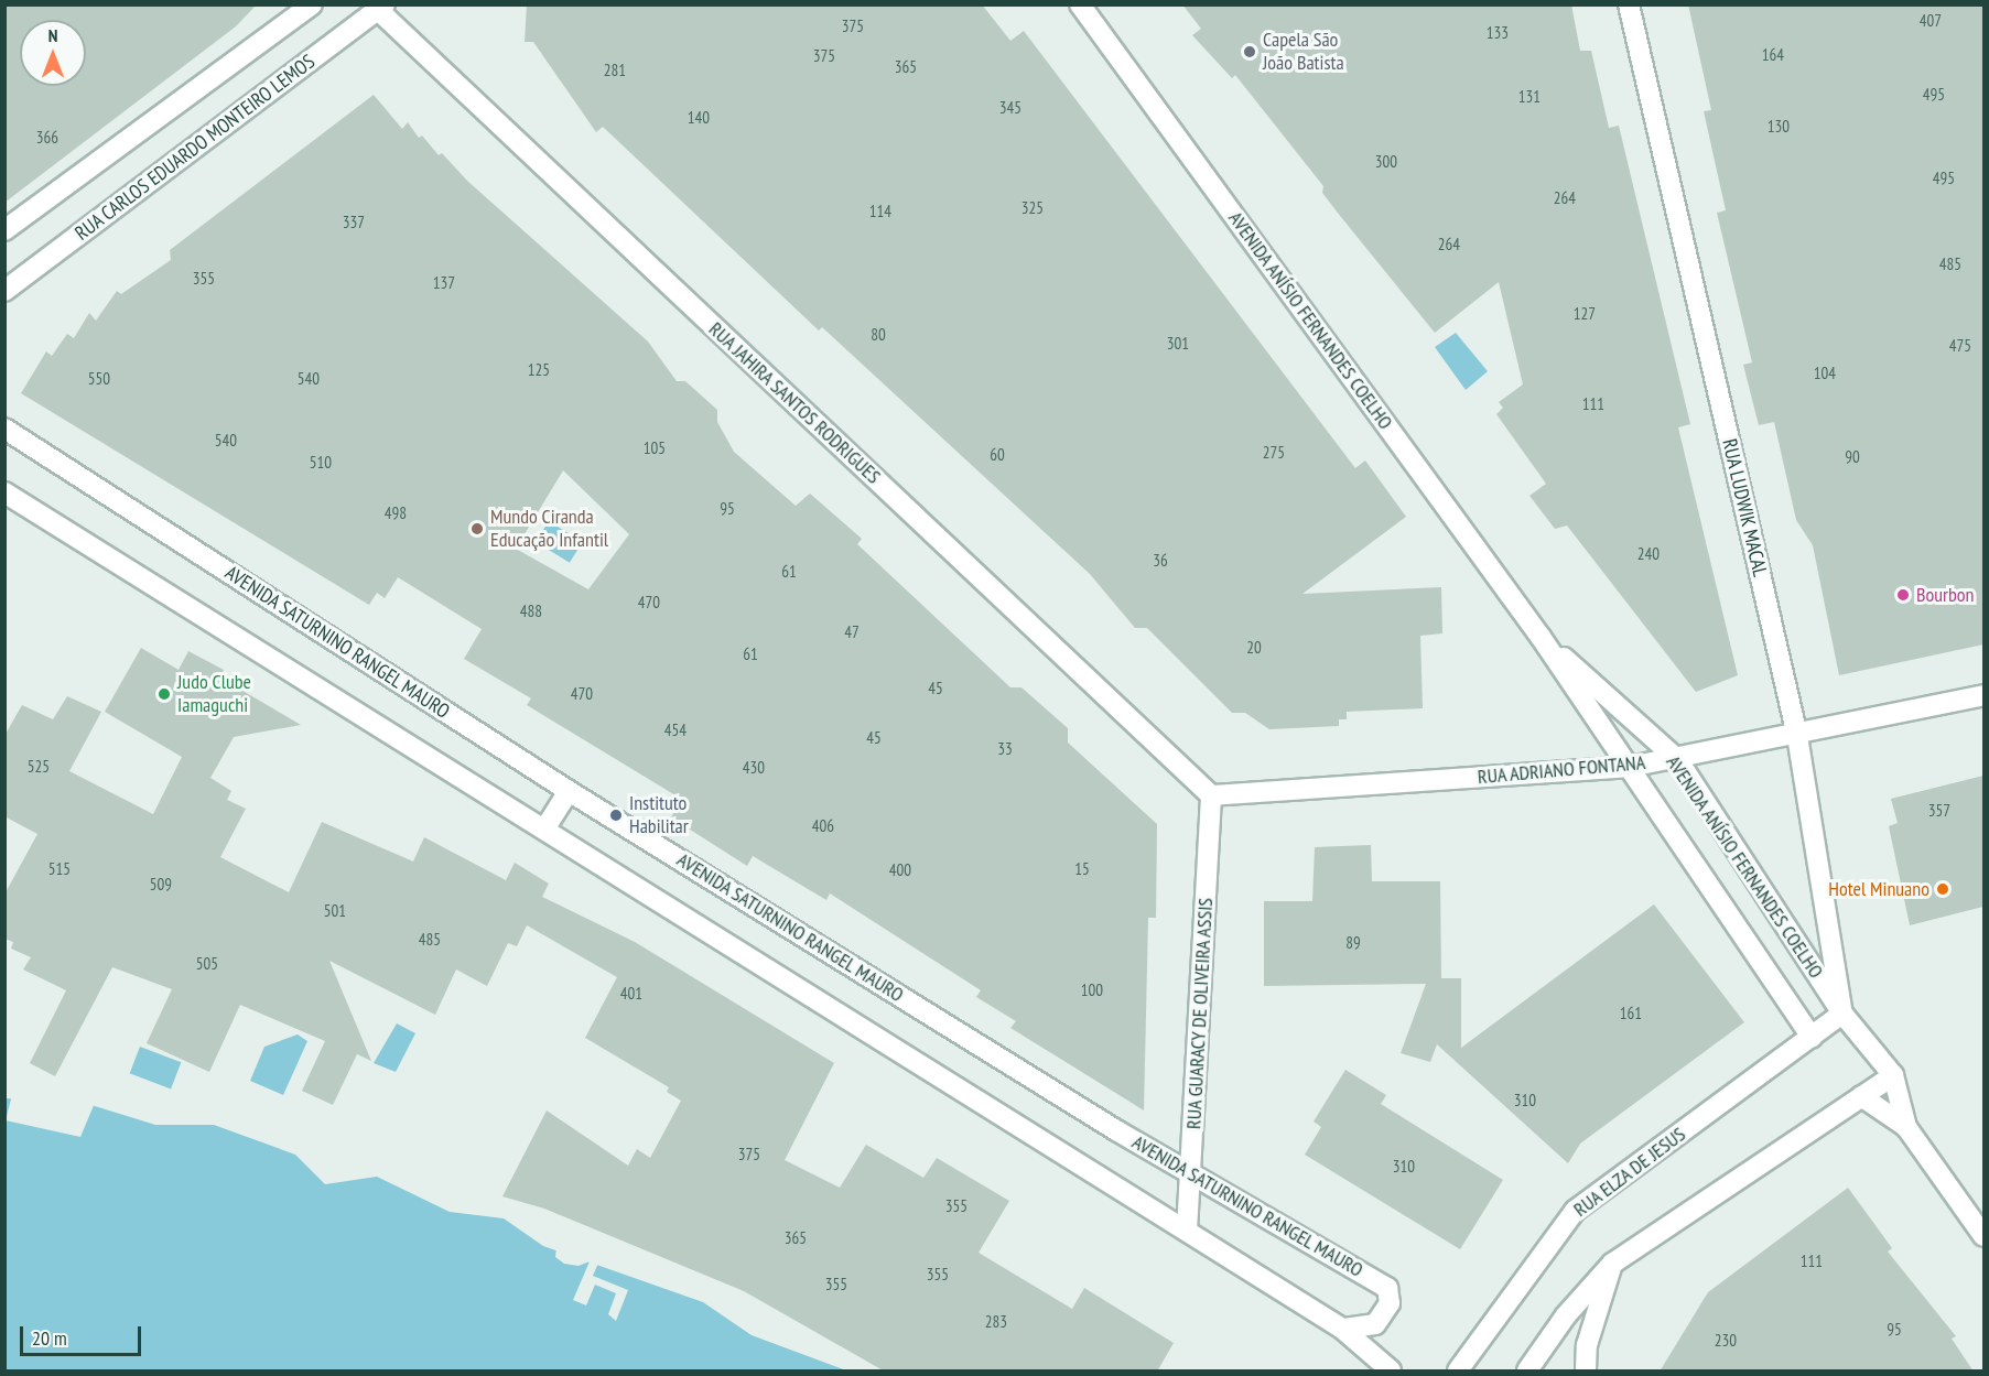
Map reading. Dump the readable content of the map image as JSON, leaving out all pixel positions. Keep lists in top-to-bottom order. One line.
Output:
{"streets":{"street":["RUA CARLOS EDUARDO MONTEIRO LEMOS","AVENIDA ANÍSIO FERNANDES COELHO","RUA JAHIRA SANTOS RODRIGUES","RUA LUDWIK MACAL","AVENIDA SATURNINO RANGEL MAURO","RUA ADRIANO FONTANA","RUA GUARACY DE OLIVEIRA ASSIS","RUA ELZA DE JESUS"]},"crossings":[["RUA CARLOS EDUARDO MONTEIRO LEMOS","RUA JAHIRA SANTOS RODRIGUES"],["AVENIDA ANÍSIO FERNANDES COELHO","RUA LUDWIK MACAL"],["AVENIDA ANÍSIO FERNANDES COELHO","RUA ADRIANO FONTANA"],["AVENIDA ANÍSIO FERNANDES COELHO","RUA ELZA DE JESUS"],["RUA JAHIRA SANTOS RODRIGUES","RUA ADRIANO FONTANA"],["RUA JAHIRA SANTOS RODRIGUES","RUA GUARACY DE OLIVEIRA ASSIS"],["RUA LUDWIK MACAL","RUA ADRIANO FONTANA"],["RUA LUDWIK MACAL","RUA ELZA DE JESUS"],["AVENIDA SATURNINO RANGEL MAURO","RUA GUARACY DE OLIVEIRA ASSIS"],["RUA ADRIANO FONTANA","RUA GUARACY DE OLIVEIRA ASSIS"]],"places":["Capela São João Batista","Mundo Ciranda Educação Infantil","Bourbon","Judo Clube Iamaguchi","Instituto Habilitar","Hotel Minuano"],"house_numbers":["407","375","133","164","375","365","281","495","131","345","140","130","366","300","495","264","325","114","337","264","485","355","137","127","80","301","475","125","104","550","540","111","540","105","275","60","90","510","95","498","240","36","61","470","488","47","20","61","45","470","454","45","33","525","430","357","406","515","15","400","509","501","485","89","505","100","401","161","310","375","310","355","365","111","355","355","283","95","230"],"scale_bar":"20 m","north":"top"}
